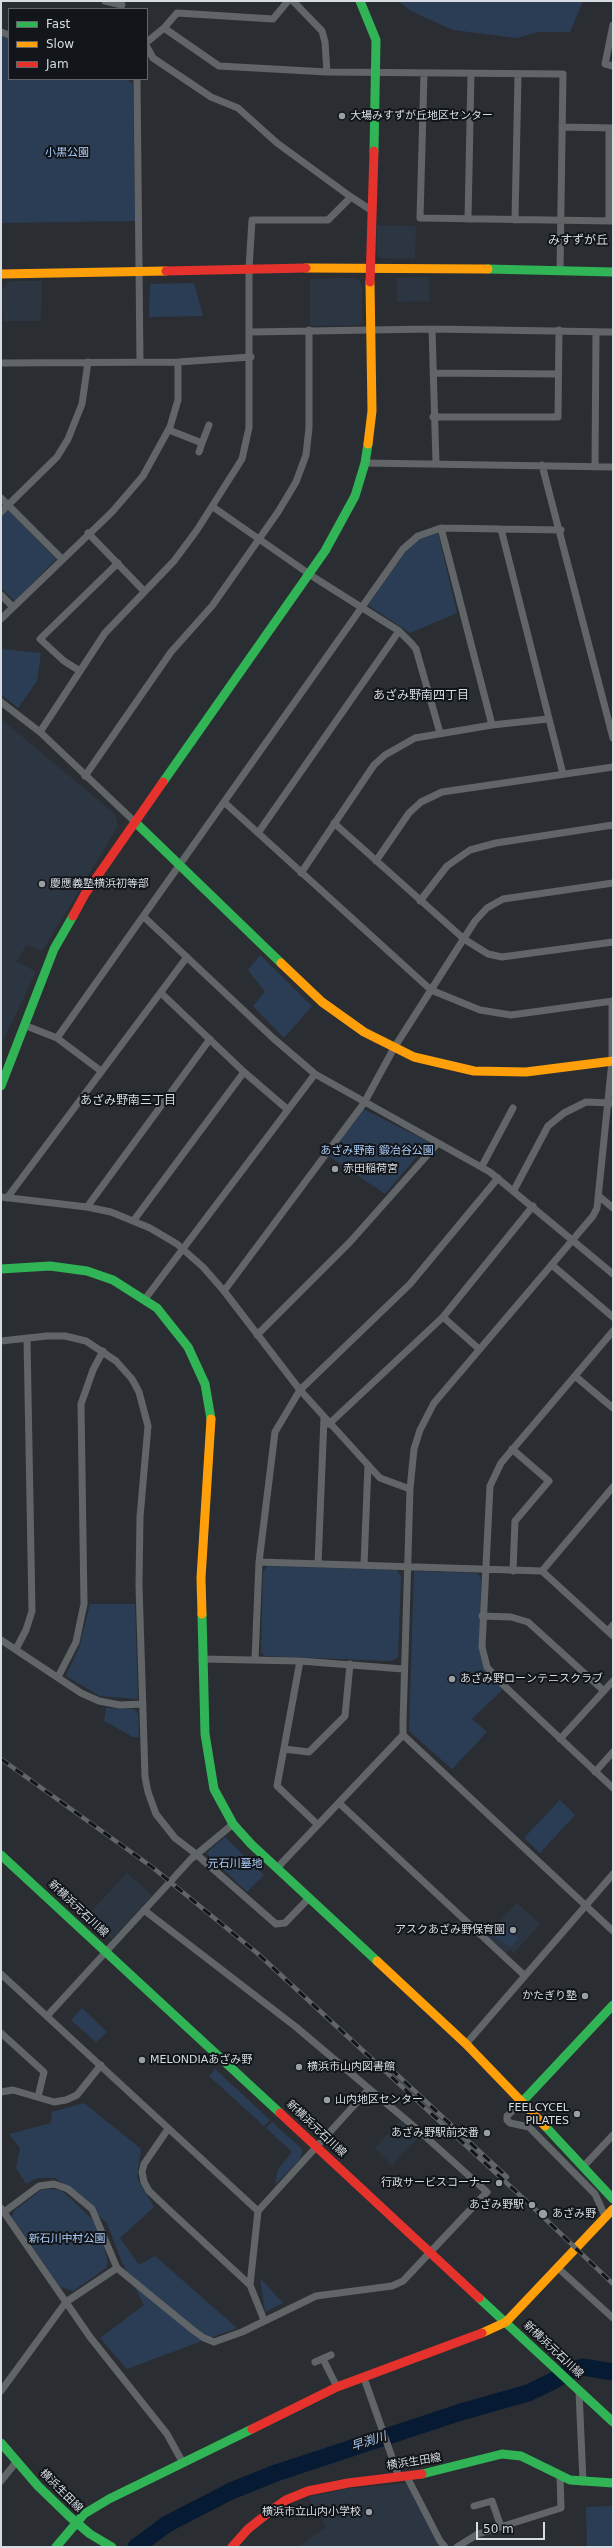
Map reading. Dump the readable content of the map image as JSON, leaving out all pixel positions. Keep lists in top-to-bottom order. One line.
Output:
{"streets":{"street":["新横浜元石川線","横浜生田線"]},"districts":["みすずが丘","あざみ野南四丁目","あざみ野南三丁目"],"water":["早渕川"],"parks":["小黒公園","あざみ野南 鍛冶谷公園","元石川墓地","新石川中村公園"],"places":["大場みすずが丘地区センター","慶應義塾横浜初等部","赤田稲荷宮","あざみ野ローンテニスクラブ","アスクあざみ野保育園","かたぎり塾","MELONDIAあざみ野","横浜市山内図書館","山内地区センター","FEELCYCEL PILATES","あざみ野駅前交番","行政サービスコーナー","あざみ野駅","あざみ野","横浜市立山内小学校"],"legend":["Fast","Slow","Jam"],"scale_bar":"50 m"}
